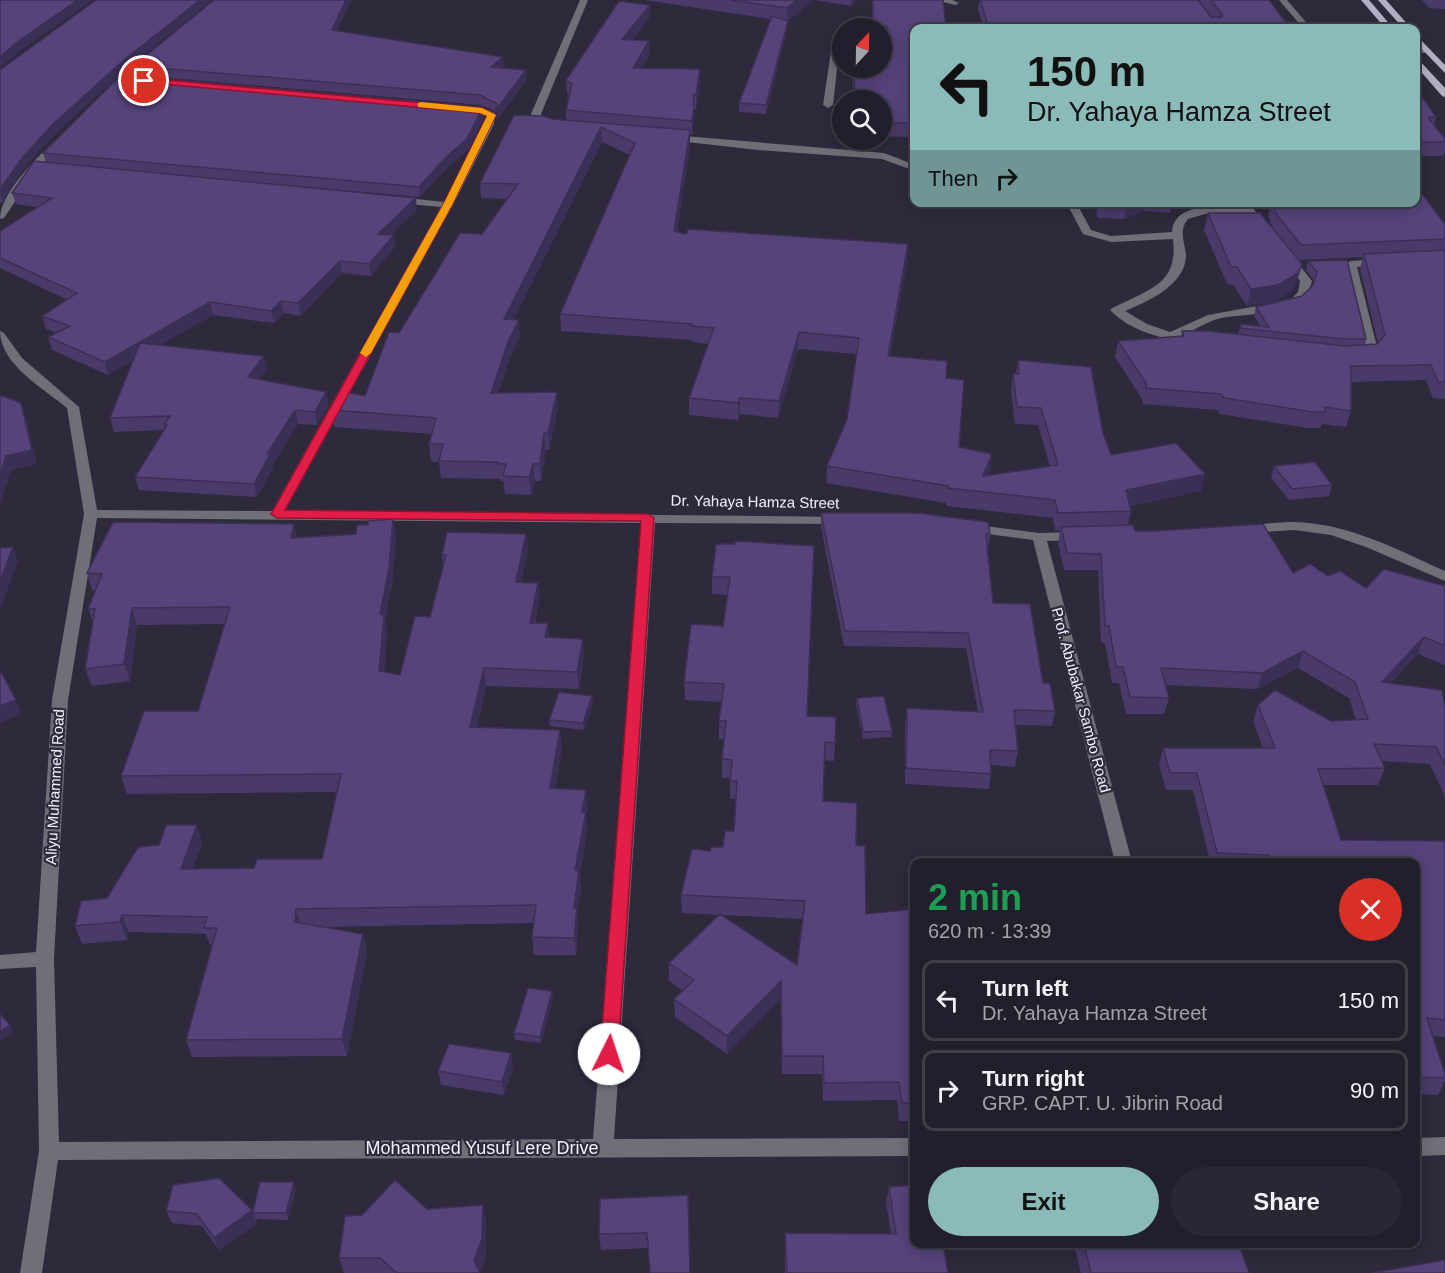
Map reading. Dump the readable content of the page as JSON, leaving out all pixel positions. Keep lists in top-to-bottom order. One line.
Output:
{"streets":{"street":["Dr. Yahaya Hamza Street","Prof. Abubakar Sambo Road","Aliyu Muhammed Road","Mohammed Yusuf Lere Drive"]},"crossings":[["Dr. Yahaya Hamza Street","Aliyu Muhammed Road"],["Aliyu Muhammed Road","Mohammed Yusuf Lere Drive"]],"north":"top","page":{"turn":["150 m","Dr. Yahaya Hamza Street"],"then":"Then","heading":["2 min","620 m · 13:39"],"list":[{"name":"Turn left","note":"Dr. Yahaya Hamza Street","value":"150 m"},{"name":"Turn right","note":"GRP. CAPT. U. Jibrin Road","value":"90 m"}],"buttons":["Exit","Share"]}}
